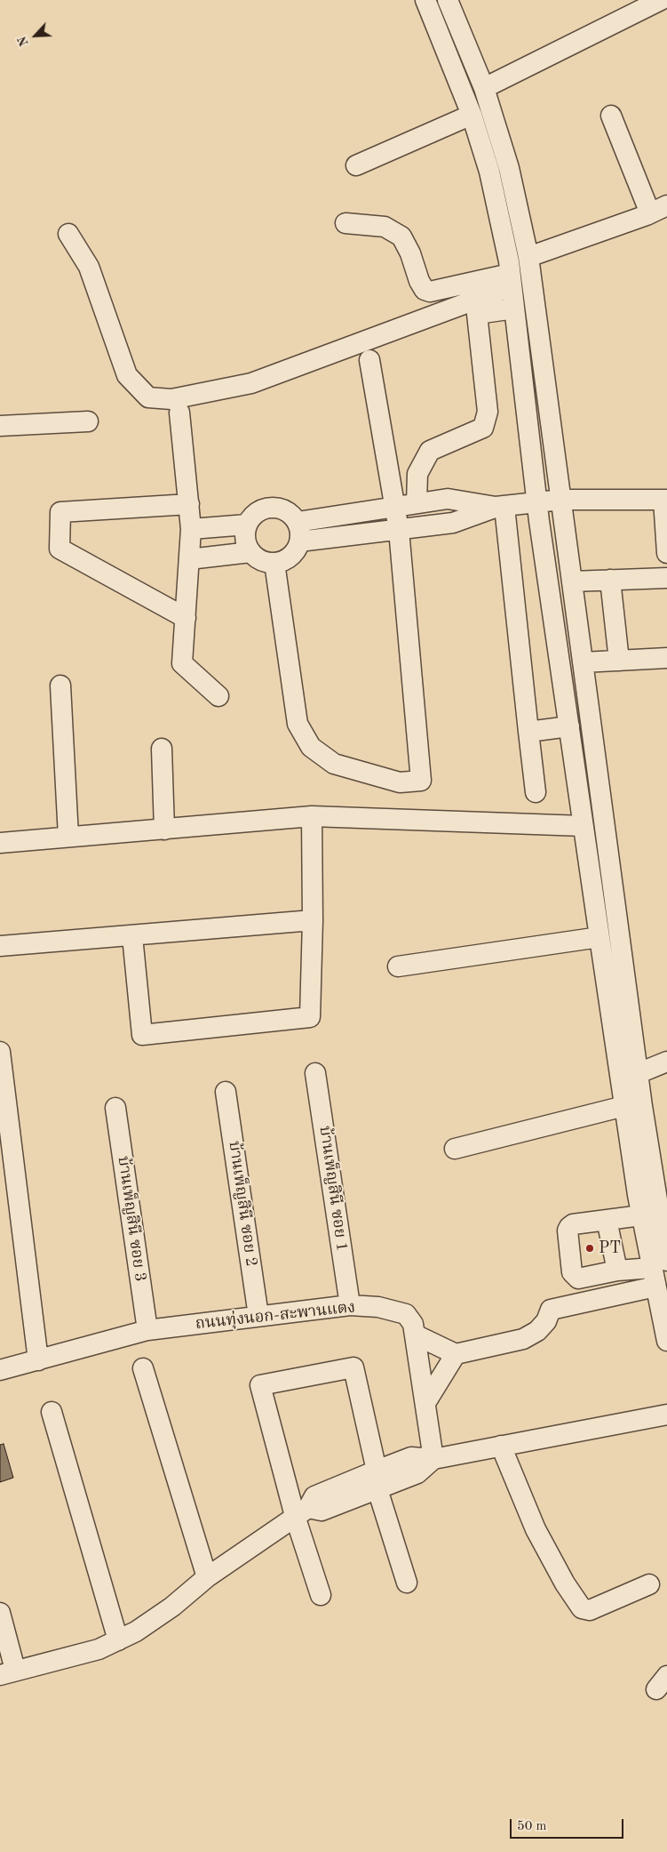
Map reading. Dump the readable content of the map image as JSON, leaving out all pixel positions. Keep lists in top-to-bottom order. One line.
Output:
{"streets":{"street":["บ้านเพ็ญสินี ซอย 1","บ้านเพ็ญสินี ซอย 2","บ้านเพ็ญสินี ซอย 3","ถนนทุ่งนอก-สะพานแตง"]},"crossings":[["บ้านเพ็ญสินี ซอย 1","ถนนทุ่งนอก-สะพานแตง"],["บ้านเพ็ญสินี ซอย 2","ถนนทุ่งนอก-สะพานแตง"],["บ้านเพ็ญสินี ซอย 3","ถนนทุ่งนอก-สะพานแตง"]],"places":["PT"],"scale_bar":"50 m","north":"bottom left"}
